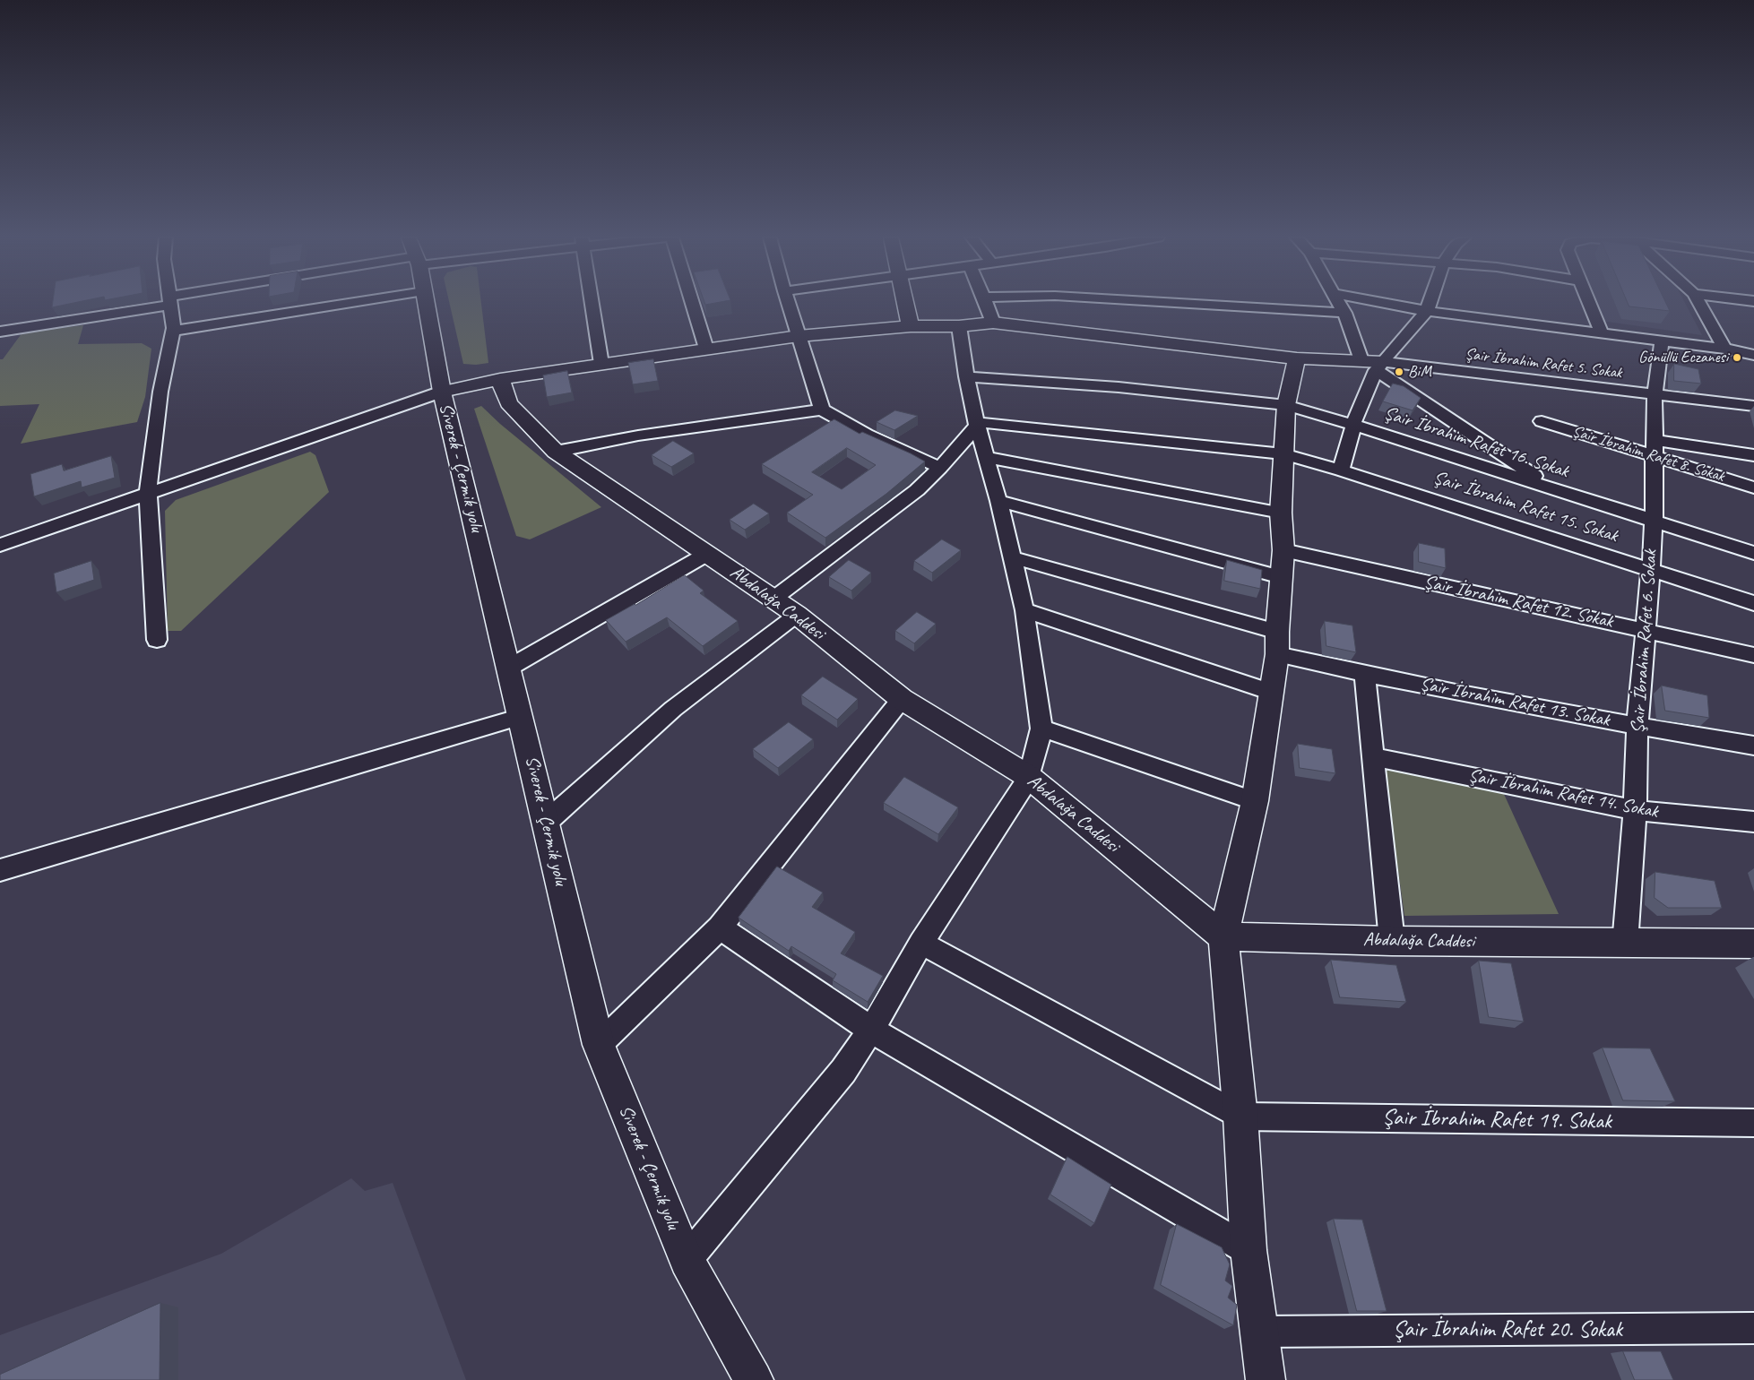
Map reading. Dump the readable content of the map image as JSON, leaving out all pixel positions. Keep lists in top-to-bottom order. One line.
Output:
{"streets":{"street":["Şair İbrahim Rafet 5. Sokak","Şair İbrahim Rafet 16. Sokak","Şair İbrahim Rafet 8. Sokak","Siverek - Çermik yolu","Şair İbrahim Rafet 15. Sokak","Şair İbrahim Rafet 12. Sokak","Abdalağa Caddesi","Şair İbrahim Rafet 6. Sokak","Şair İbrahim Rafet 13. Sokak","Şair İbrahim Rafet 14. Sokak","Şair İbrahim Rafet 19. Sokak","Şair İbrahim Rafet 20. Sokak"]},"crossings":[["Şair İbrahim Rafet 5. Sokak","Şair İbrahim Rafet 6. Sokak"],["Şair İbrahim Rafet 16. Sokak","Şair İbrahim Rafet 6. Sokak"],["Şair İbrahim Rafet 8. Sokak","Şair İbrahim Rafet 6. Sokak"],["Şair İbrahim Rafet 15. Sokak","Şair İbrahim Rafet 6. Sokak"],["Şair İbrahim Rafet 12. Sokak","Şair İbrahim Rafet 6. Sokak"],["Abdalağa Caddesi","Şair İbrahim Rafet 6. Sokak"],["Şair İbrahim Rafet 6. Sokak","Şair İbrahim Rafet 13. Sokak"],["Şair İbrahim Rafet 6. Sokak","Şair İbrahim Rafet 14. Sokak"]],"places":["Gönüllü Eczanesi","BiM"]}
